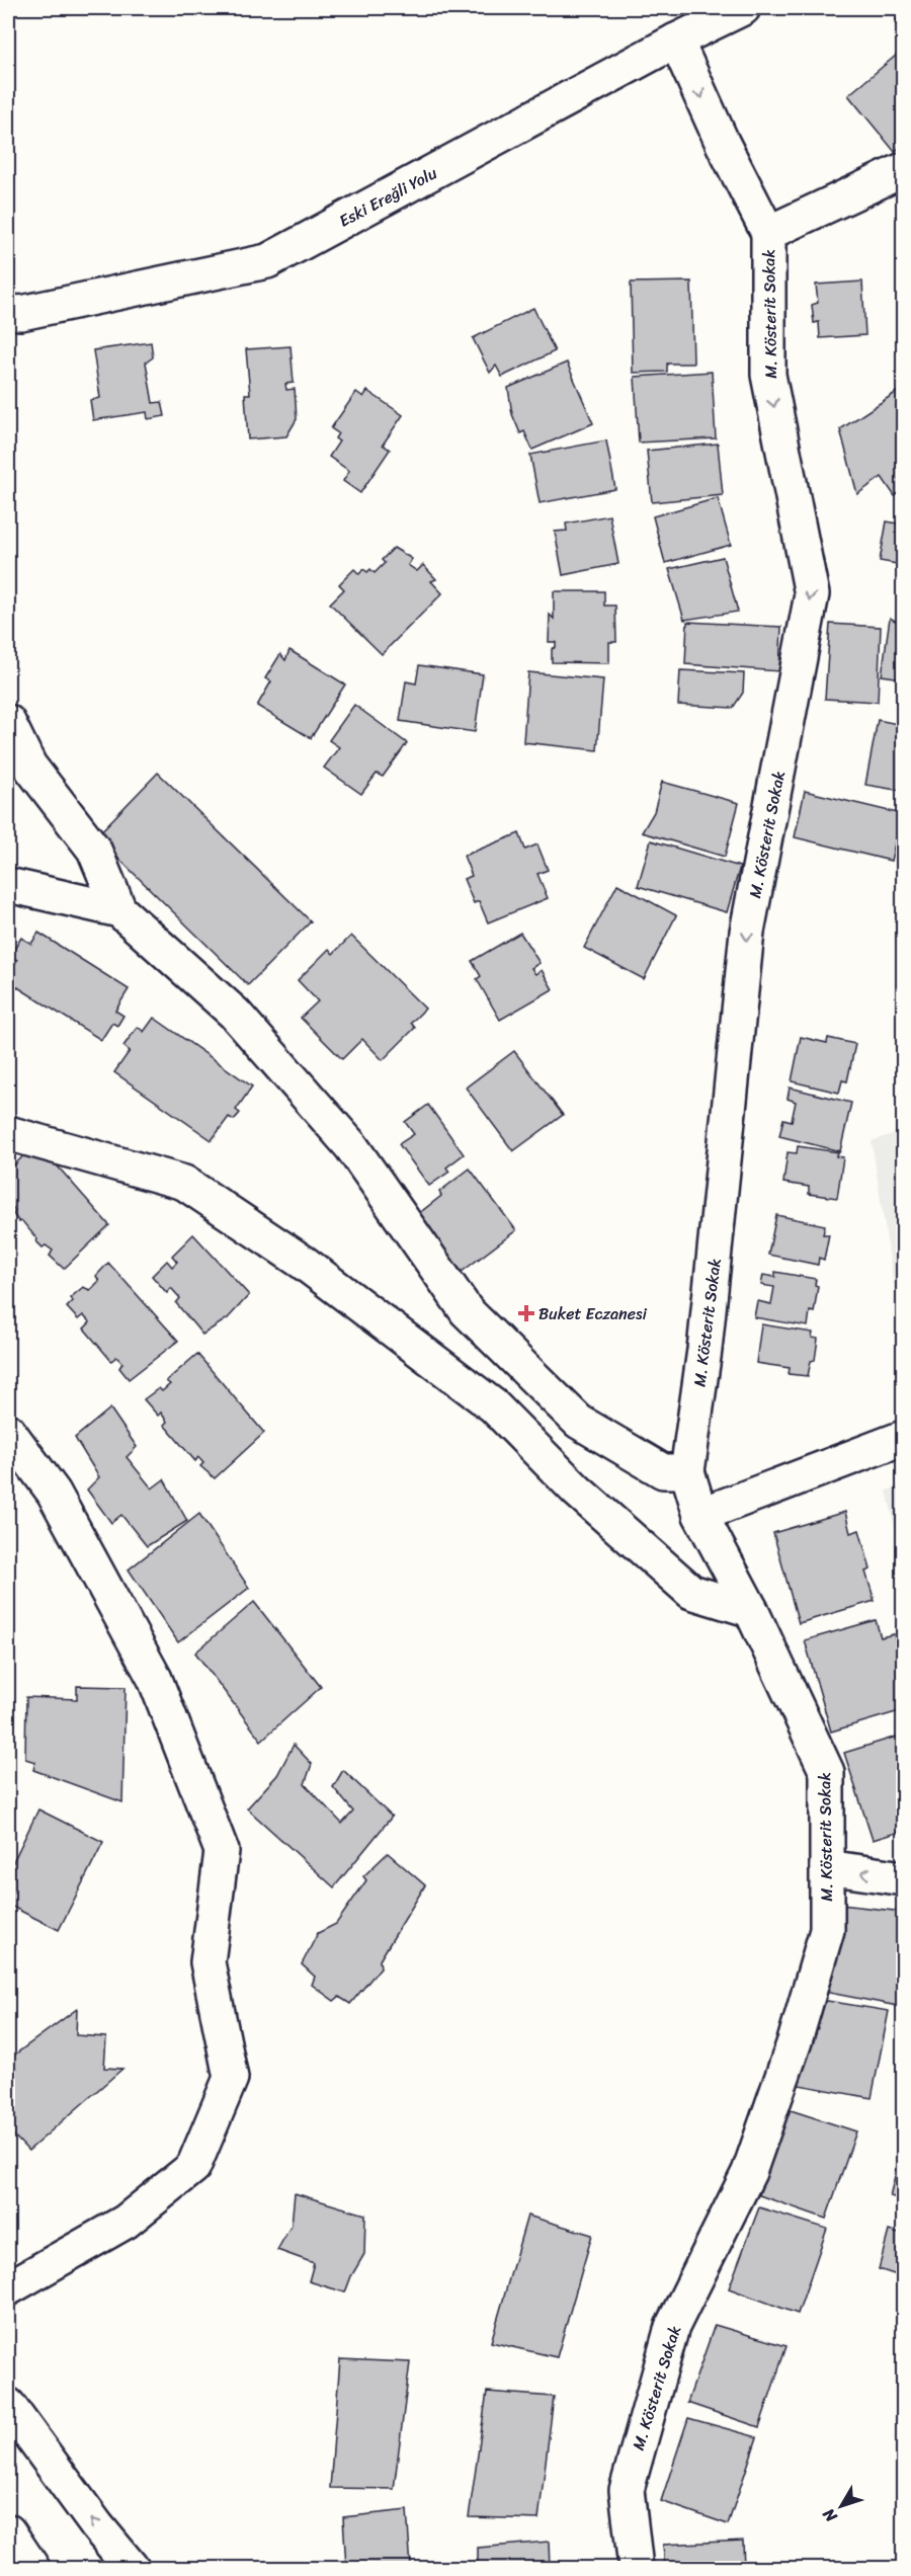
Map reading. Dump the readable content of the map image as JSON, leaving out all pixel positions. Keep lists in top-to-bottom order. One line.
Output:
{"streets":{"main road":["Eski Ereğli Yolu","M. Kösterit Sokak"]},"crossings":[["Eski Ereğli Yolu","M. Kösterit Sokak"]],"one_way":["M. Kösterit Sokak"],"places":{"health":["Buket Eczanesi"]},"north":"bottom left"}
